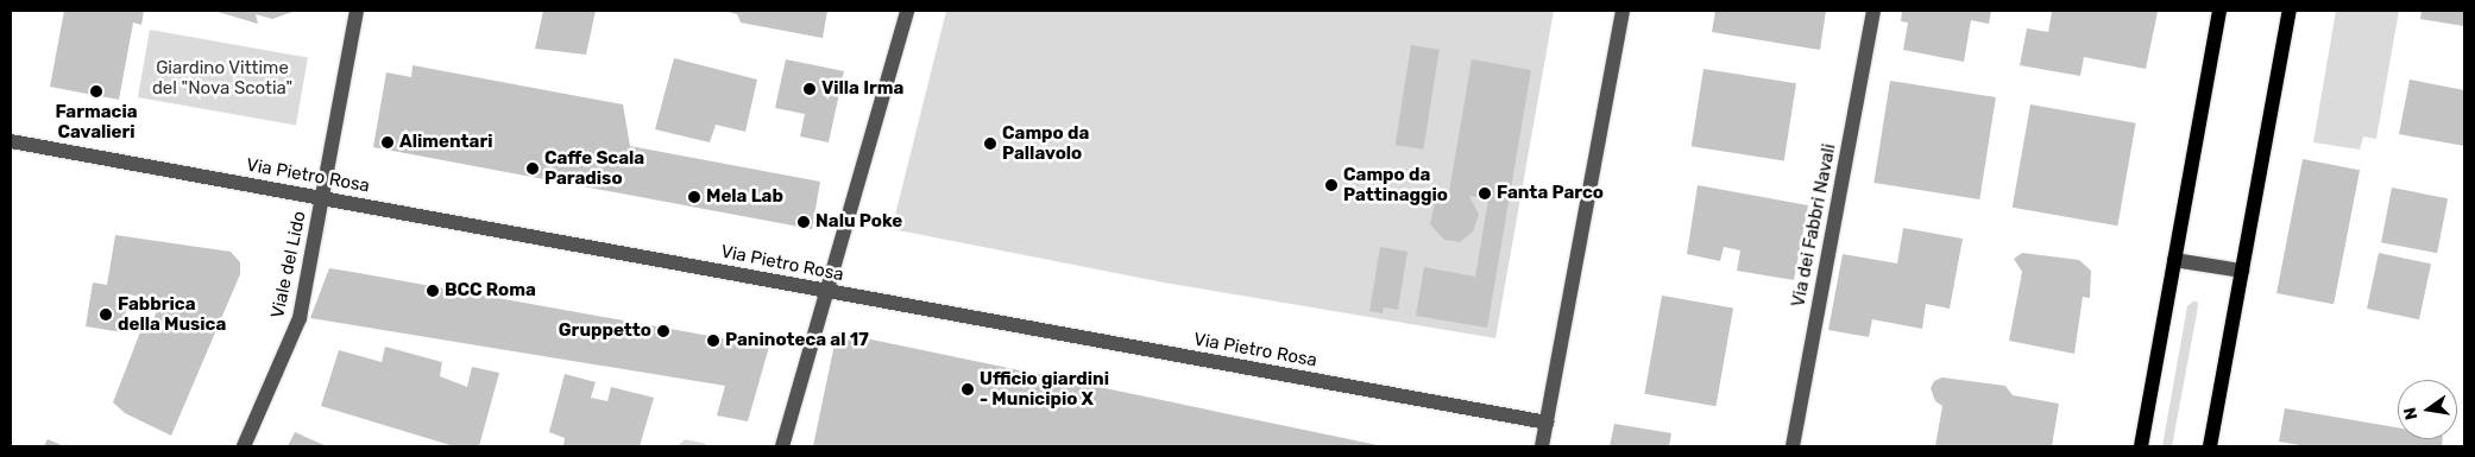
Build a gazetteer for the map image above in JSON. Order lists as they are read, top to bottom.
{
  "streets": {
    "street": ["Via Pietro Rosa", "Via dei Fabbri Navali", "Viale del Lido"]
  },
  "crossings": [
    ["Via Pietro Rosa", "Viale del Lido"]
  ],
  "parks": ["Giardino Vittime del \"Nova Scotia\""],
  "places": [
    "Villa Irma",
    "Farmacia Cavalieri",
    "Alimentari",
    "Campo da Pallavolo",
    "Caffe Scala Paradiso",
    "Campo da Pattinaggio",
    "Fanta Parco",
    "Mela Lab",
    "Nalu Poke",
    "BCC Roma",
    "Fabbrica della Musica",
    "Gruppetto",
    "Paninoteca al 17",
    "Ufficio giardini - Municipio X"
  ],
  "north": "left"
}
